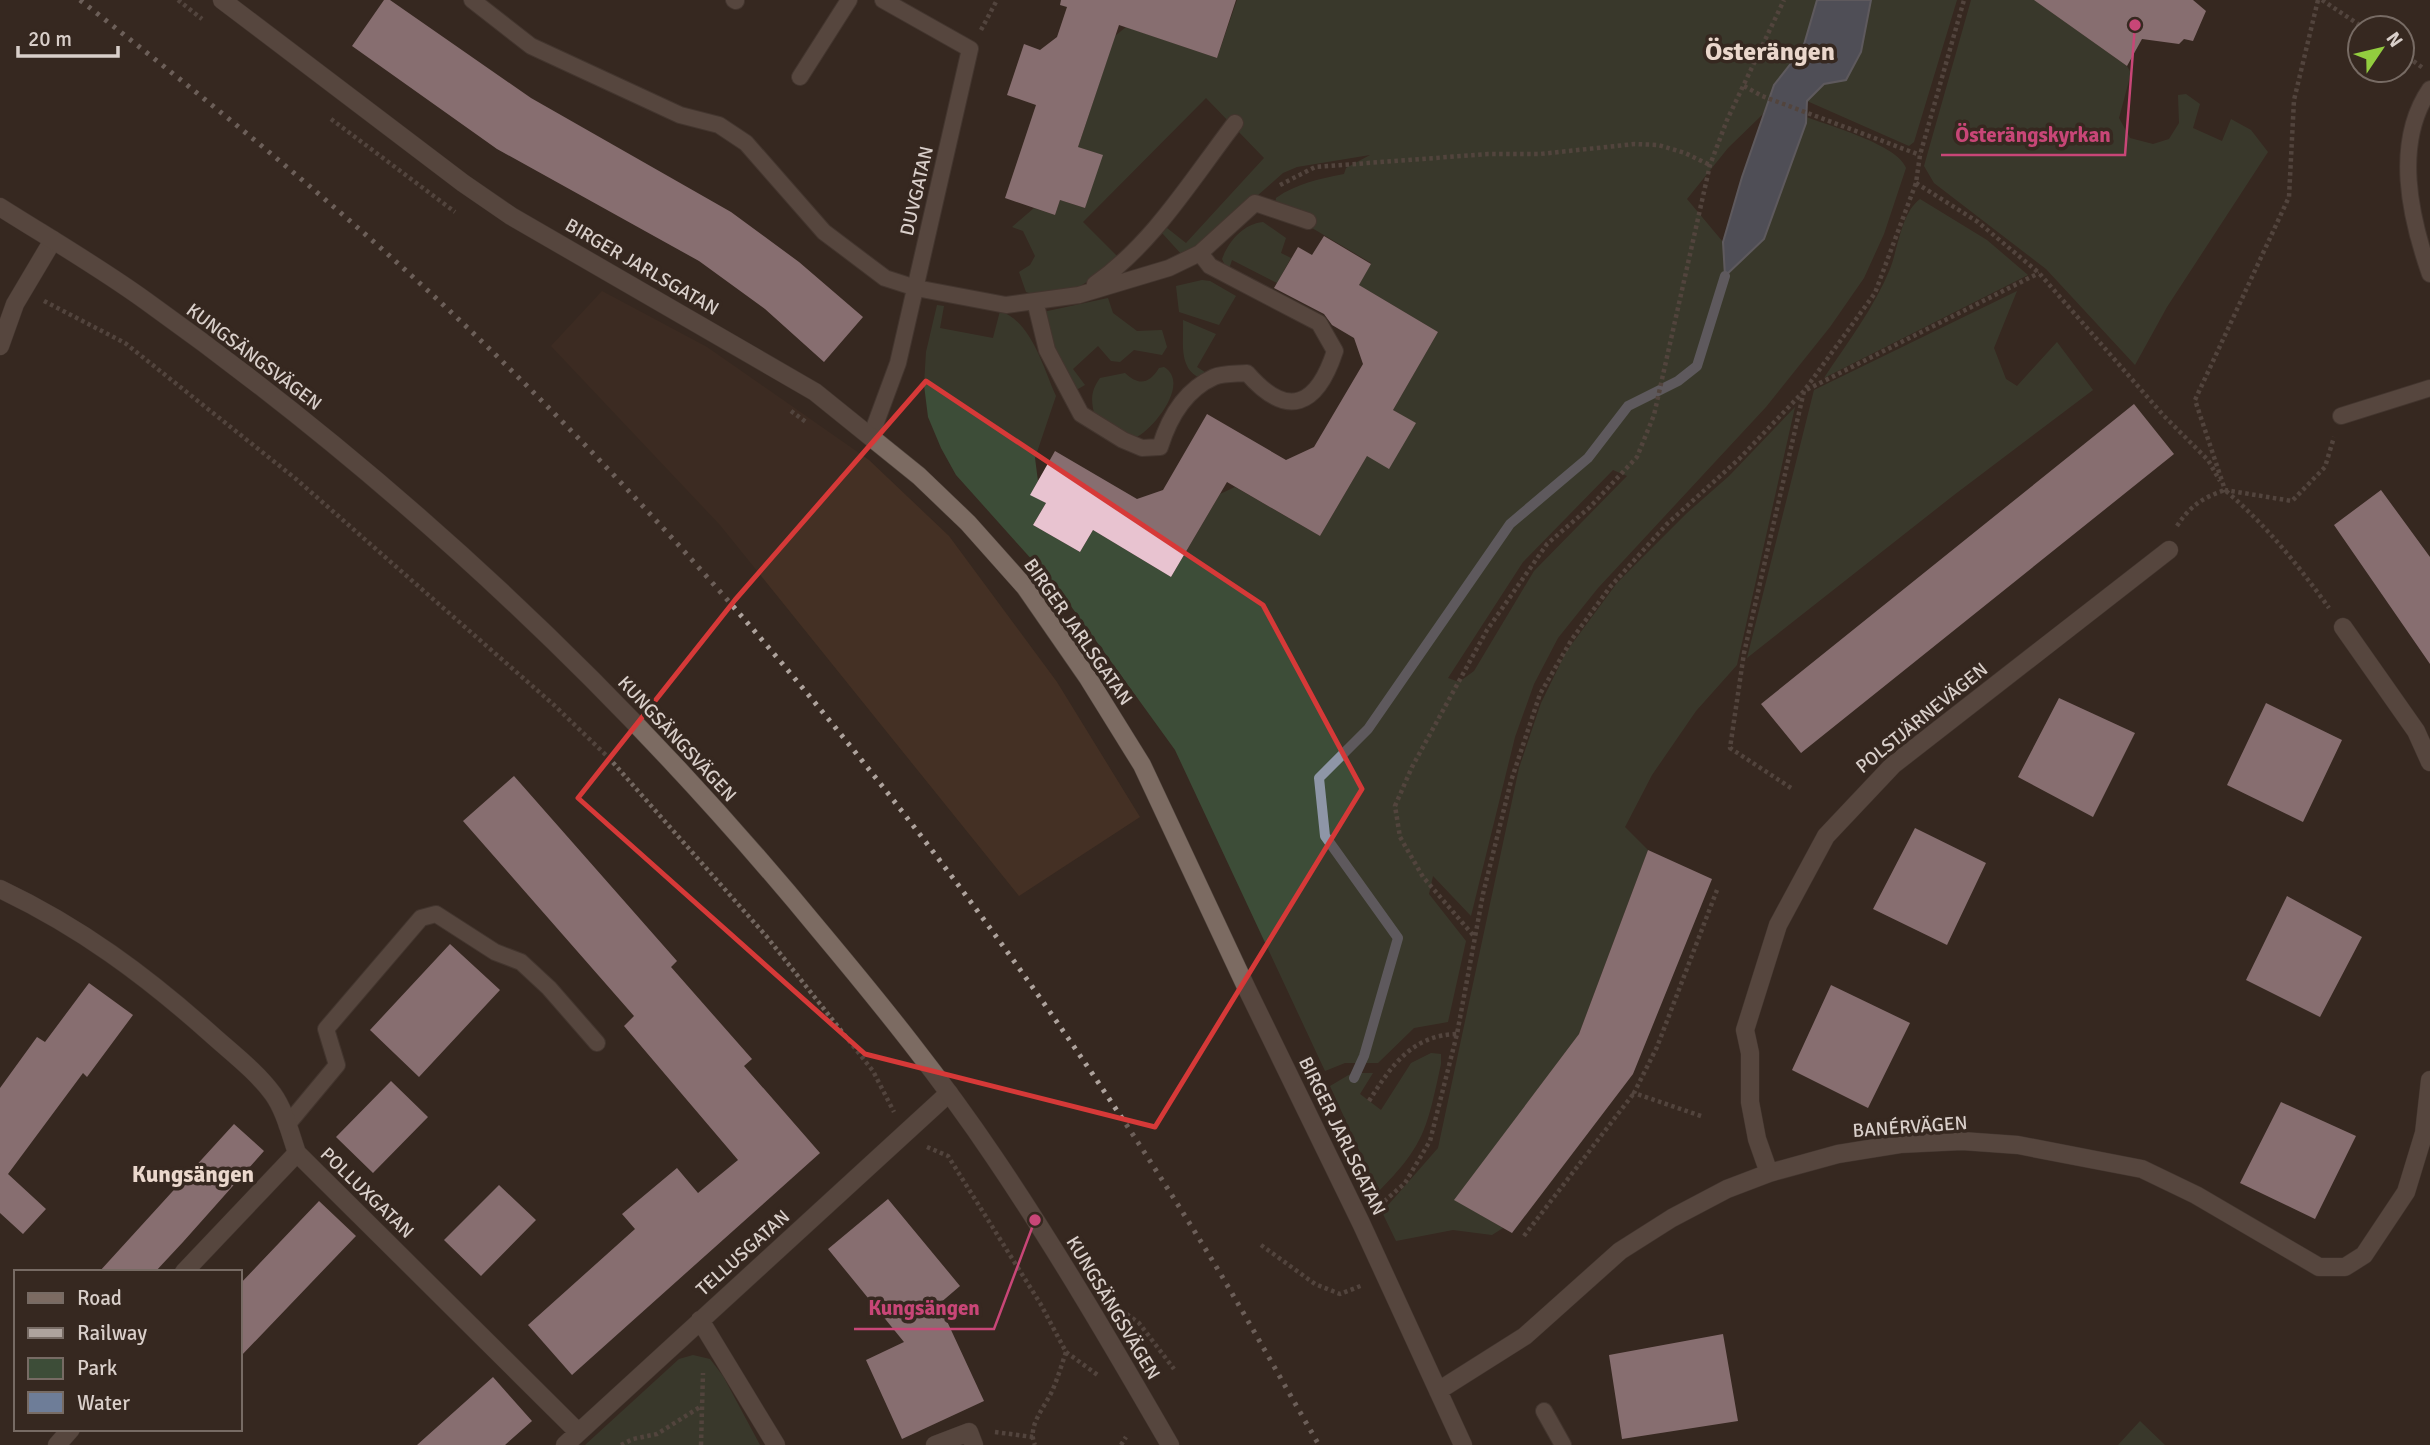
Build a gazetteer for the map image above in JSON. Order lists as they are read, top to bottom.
{
  "streets": {
    "street": [
      "BIRGER JARLSGATAN",
      "KUNGSÄNGSVÄGEN",
      "POLSTJÄRNEVÄGEN",
      "BANÉRVÄGEN",
      "POLLUXGATAN",
      "TELLUSGATAN"
    ],
    "lane": ["DUVGATAN"]
  },
  "crossings": [
    ["DUVGATAN", "BIRGER JARLSGATAN"],
    ["BIRGER JARLSGATAN", "BANÉRVÄGEN"],
    ["KUNGSÄNGSVÄGEN", "TELLUSGATAN"],
    ["POLSTJÄRNEVÄGEN", "BANÉRVÄGEN"],
    ["POLLUXGATAN", "TELLUSGATAN"]
  ],
  "districts": ["Österängen", "Kungsängen"],
  "places": ["Österängskyrkan", "Kungsängen"],
  "legend": [
    "Road",
    "Railway",
    "Park",
    "Water"
  ],
  "scale_bar": "20 m",
  "north": "top right"
}
